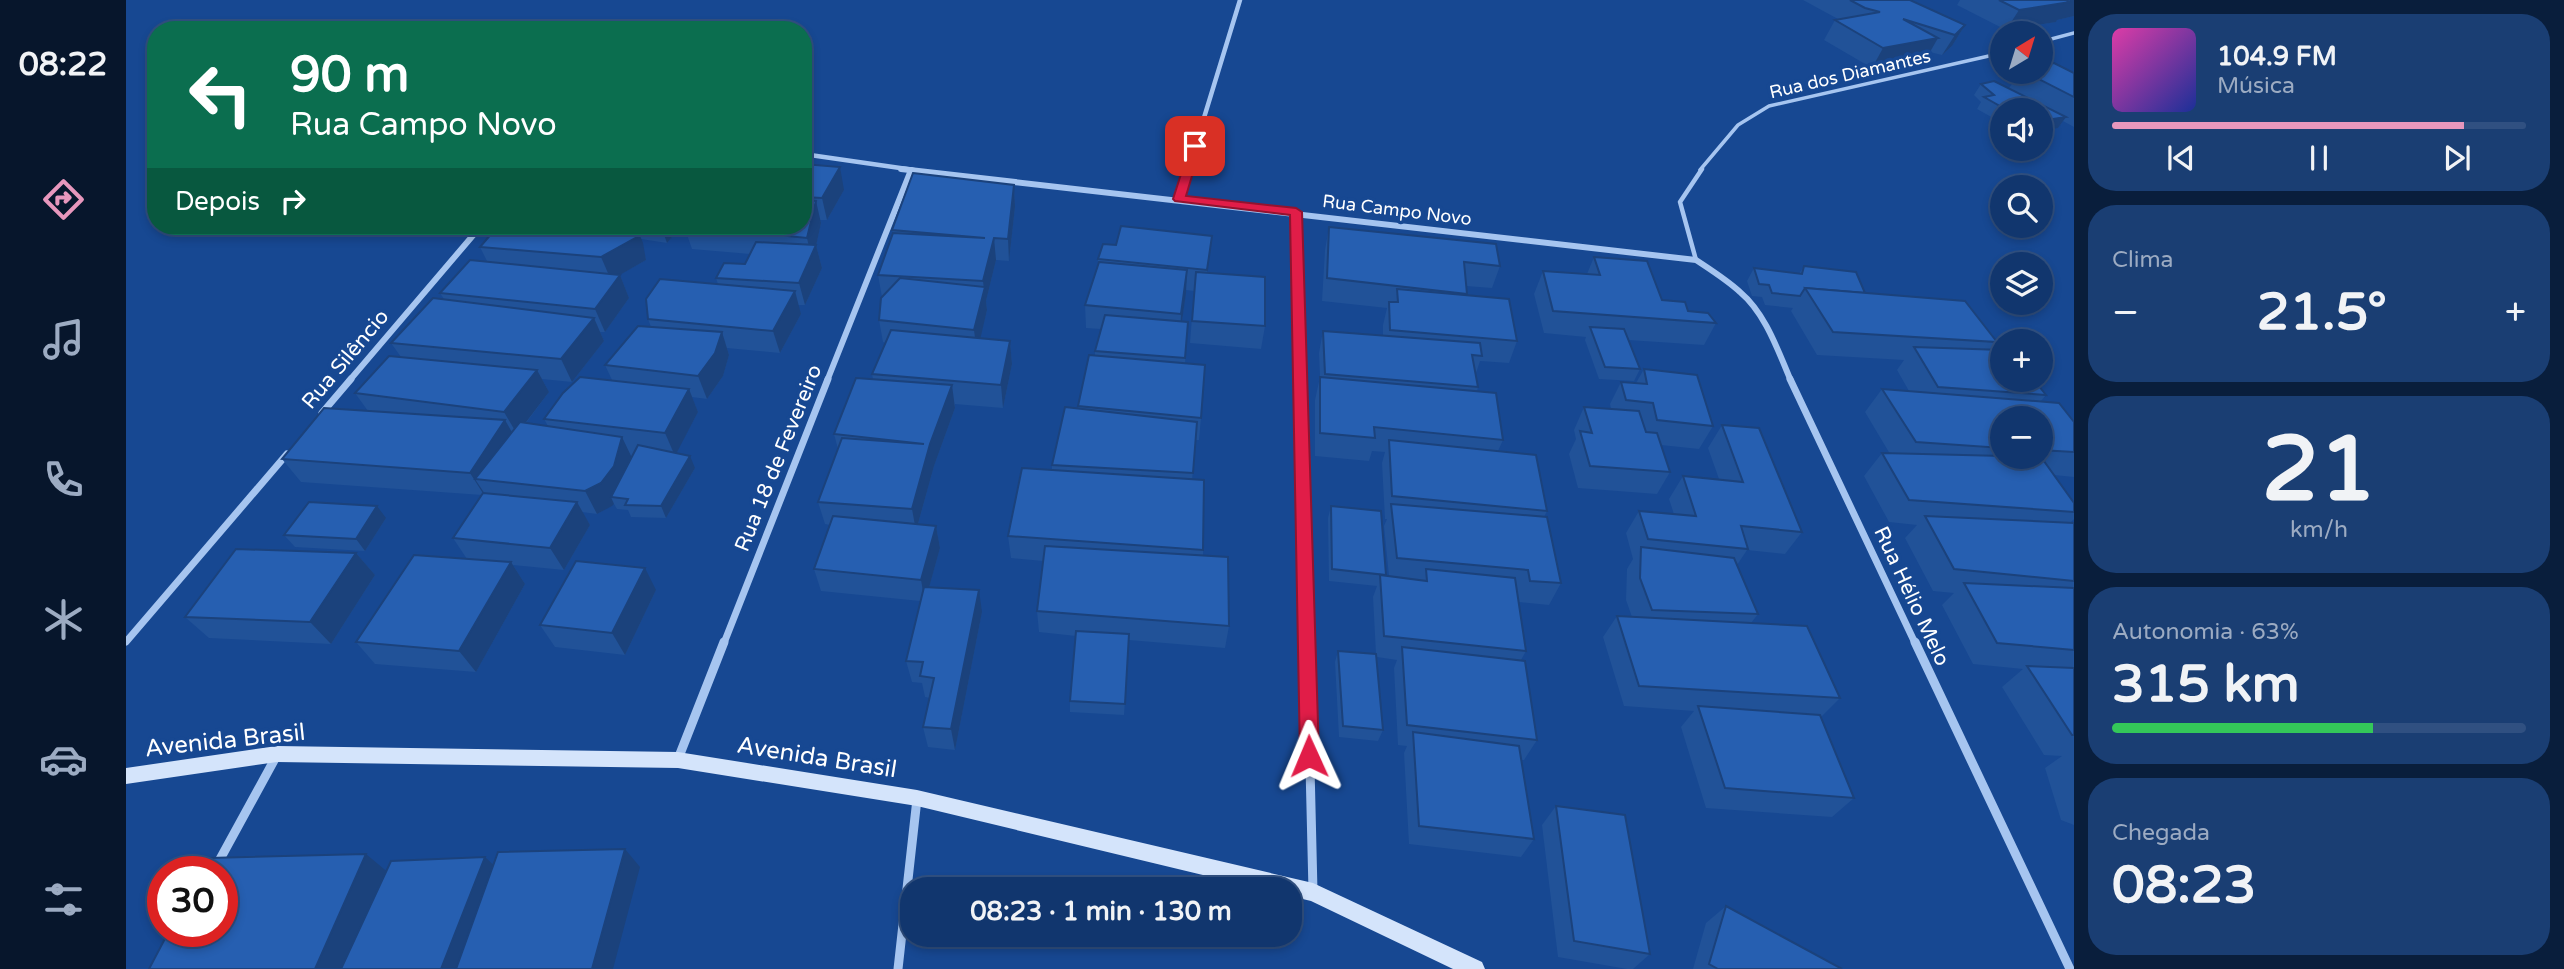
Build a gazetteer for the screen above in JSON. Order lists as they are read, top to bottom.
{
  "streets": {
    "street": [
      "Rua Campo Novo",
      "Rua Silêncio",
      "Rua 18 de Fevereiro",
      "Rua Hélio Melo",
      "Avenida Brasil"
    ],
    "lane": ["Rua dos Diamantes"]
  },
  "crossings": [
    ["Rua dos Diamantes", "Rua Campo Novo"],
    ["Rua dos Diamantes", "Rua Hélio Melo"],
    ["Rua Campo Novo", "Rua 18 de Fevereiro"],
    ["Rua Campo Novo", "Rua Hélio Melo"],
    ["Rua 18 de Fevereiro", "Avenida Brasil"]
  ],
  "north": "top right",
  "page": {
    "tabs": "08:22",
    "map_buttons": ["+", "−"],
    "turn": ["90 m", "Rua Campo Novo"],
    "song": ["104.9 FM", "Música"],
    "then": "Depois",
    "tile": [
      "Clima",
      ["21", "km/h"],
      ["Autonomia · 63%", "315 km"],
      ["Chegada", "08:23"]
    ],
    "heat": ["−", "21.5°", "+"],
    "limit": "30",
    "trip": "08:23 · 1 min · 130 m"
  }
}
